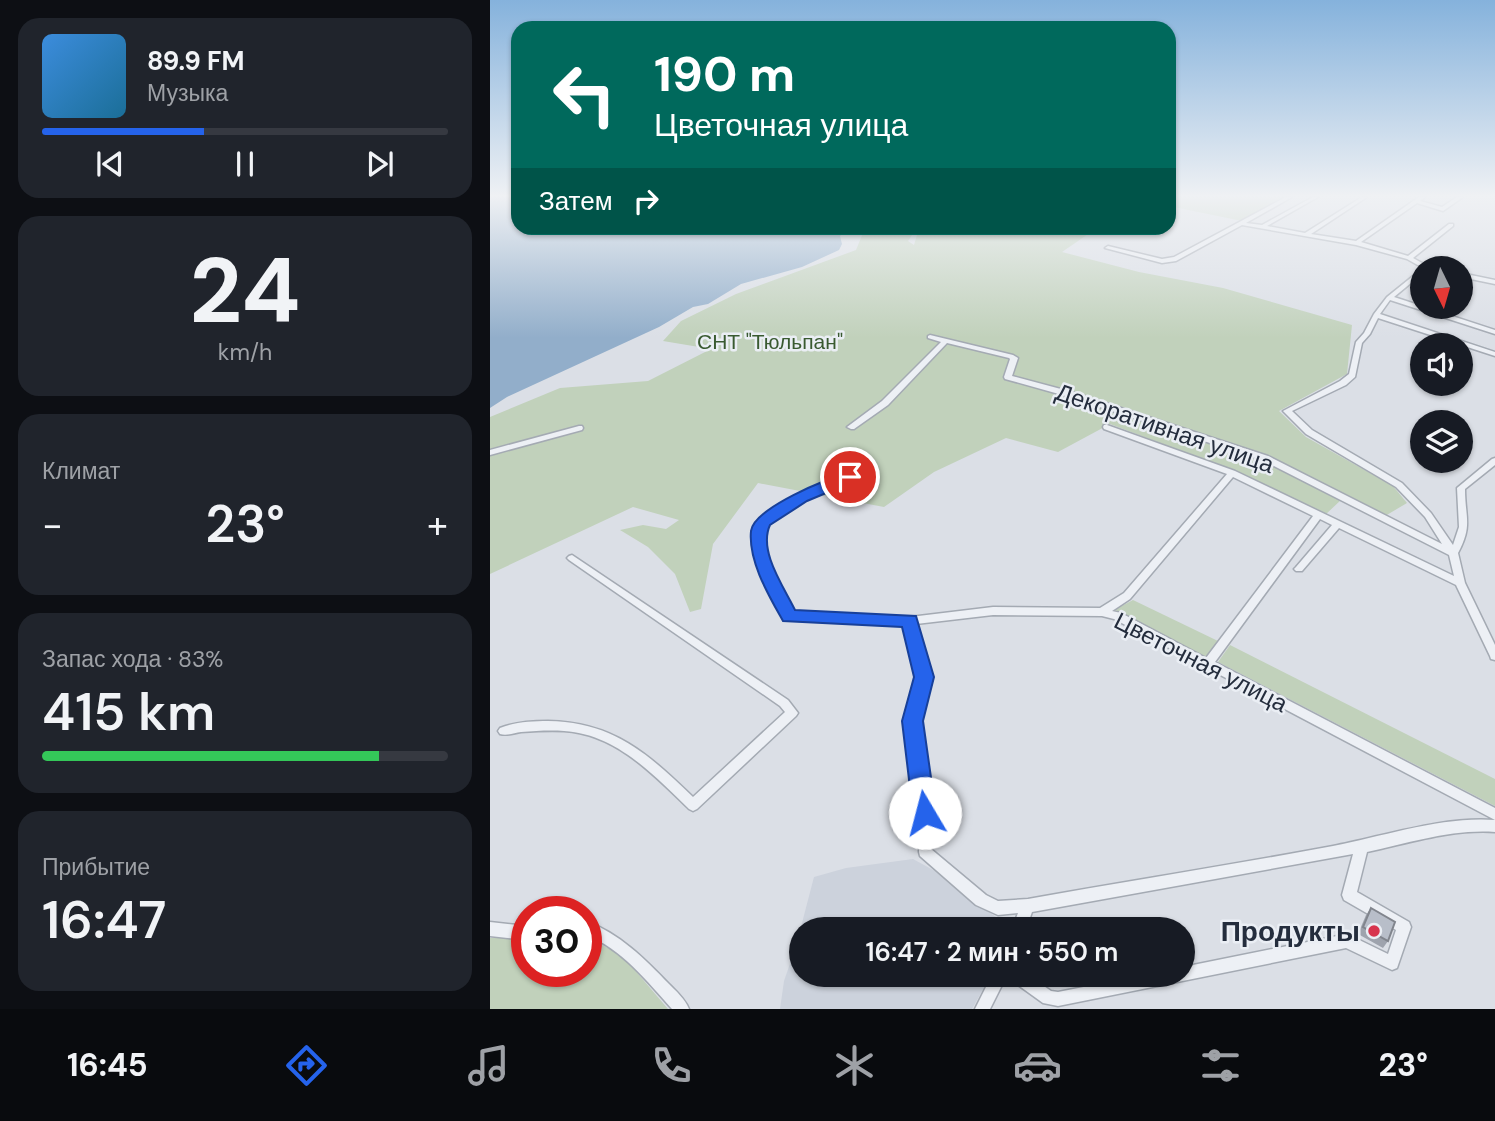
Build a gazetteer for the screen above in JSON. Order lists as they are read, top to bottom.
{
  "streets": {
    "street": ["Декоративная улица", "Цветочная улица"]
  },
  "parks": ["СНТ \"Тюльпан\""],
  "places": ["Продукты"],
  "north": "bottom",
  "page": {
    "turn": ["190 m", "Цветочная улица"],
    "song": ["89.9 FM", "Музыка"],
    "then": "Затем",
    "tile": [
      ["24", "km/h"],
      "Климат",
      ["Запас хода · 83%", "415 km"],
      ["Прибытие", "16:47"]
    ],
    "heat": ["−", "23°", "+"],
    "limit": "30",
    "trip": "16:47 · 2 мин · 550 m",
    "tabs": ["16:45", "23°"]
  }
}
